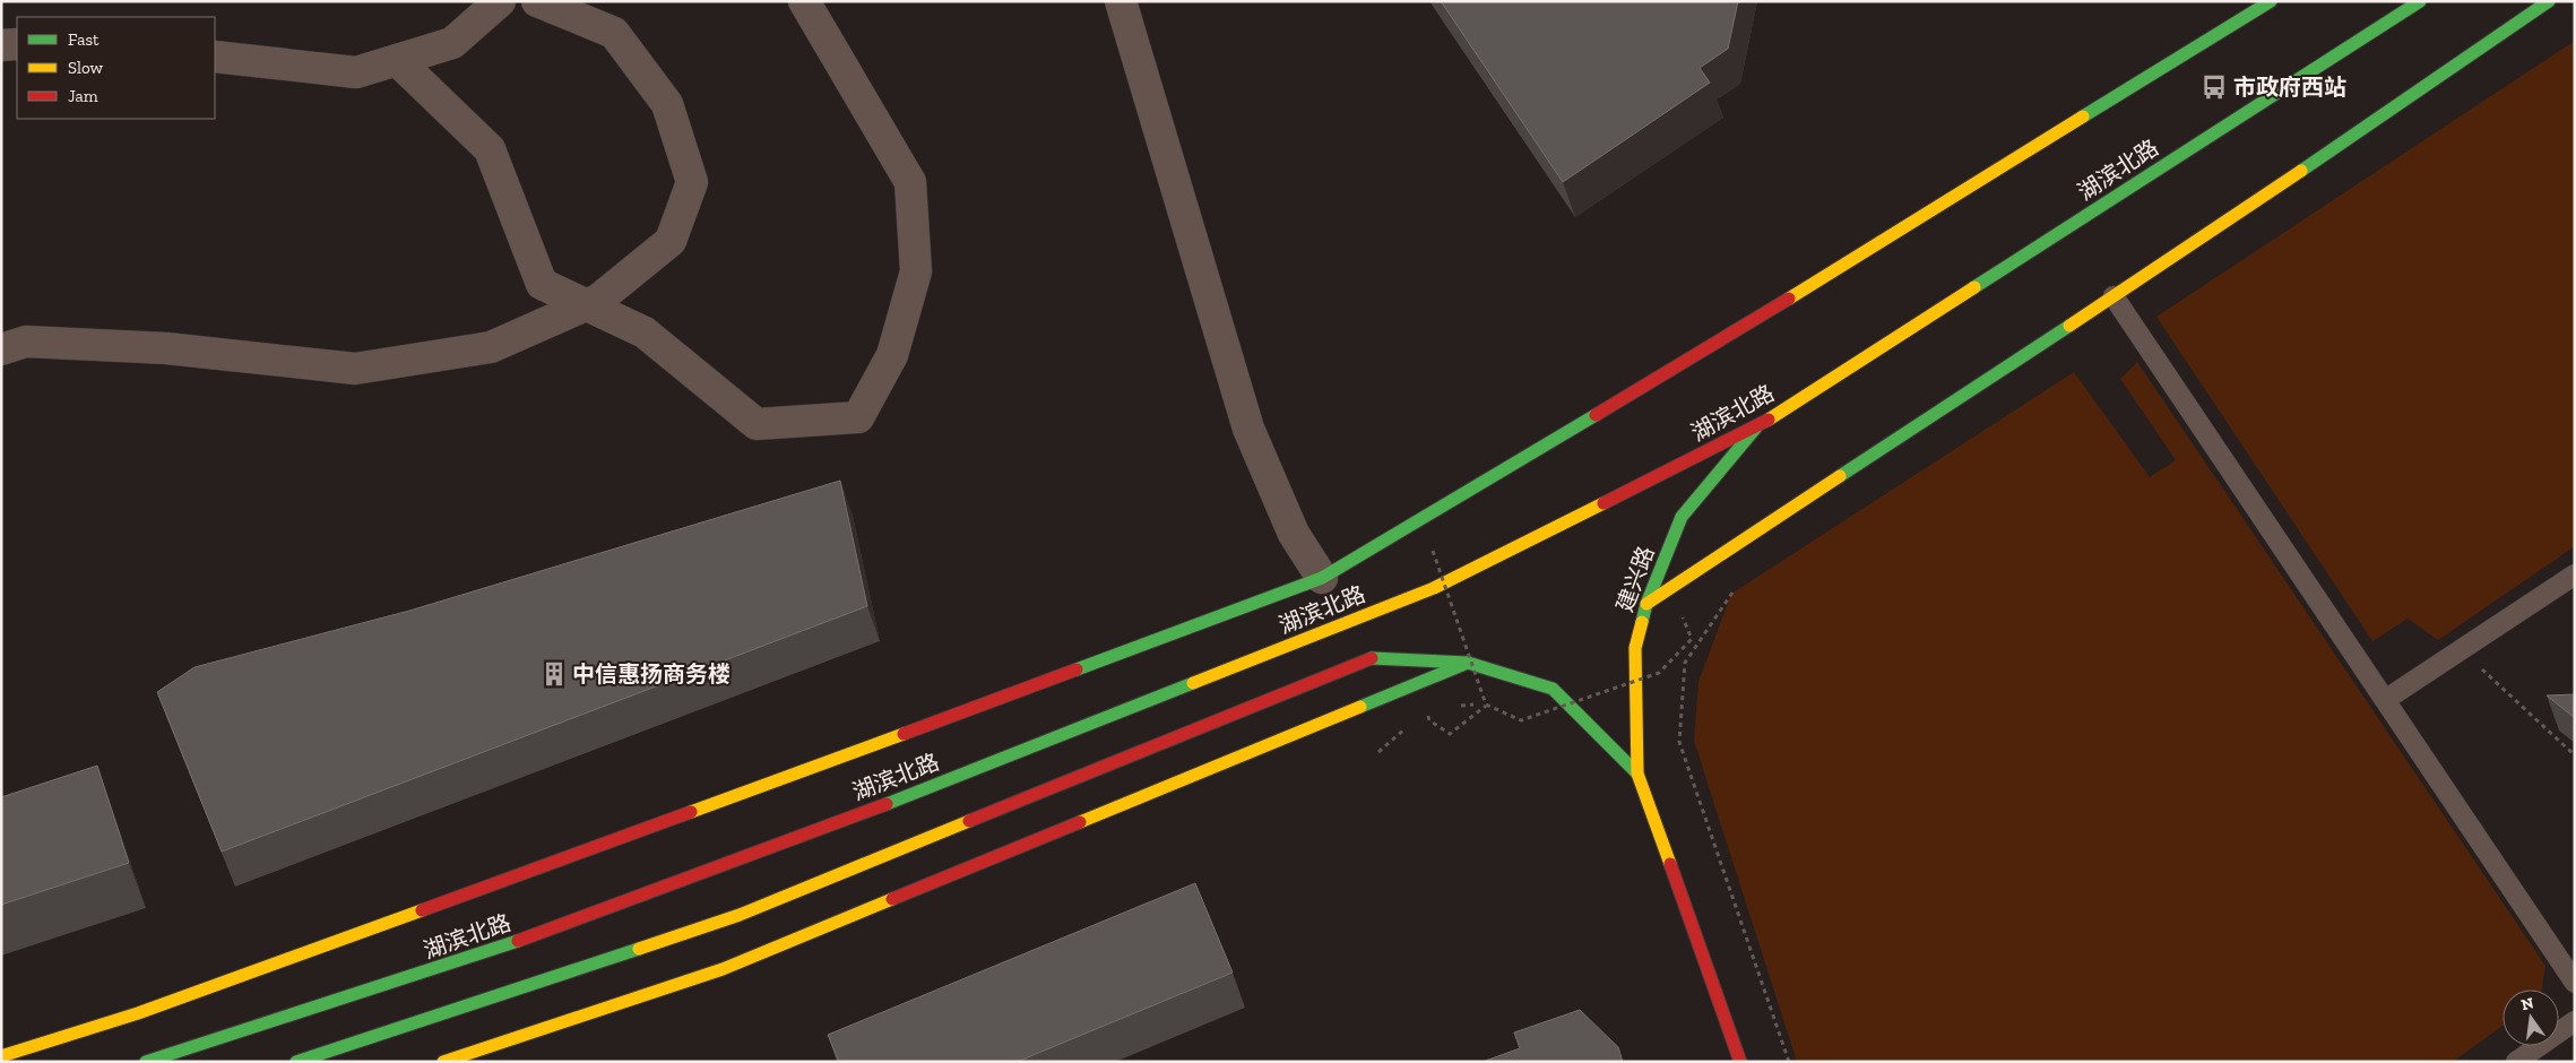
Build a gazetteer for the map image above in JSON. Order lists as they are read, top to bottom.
{
  "streets": {
    "street": ["湖滨北路", "建兴路"]
  },
  "crossings": [
    ["湖滨北路", "建兴路"]
  ],
  "places": {
    "bus stop": ["市政府西站"],
    "building": ["中信惠扬商务楼"]
  },
  "legend": ["Fast", "Slow", "Jam"],
  "north": "top"
}
